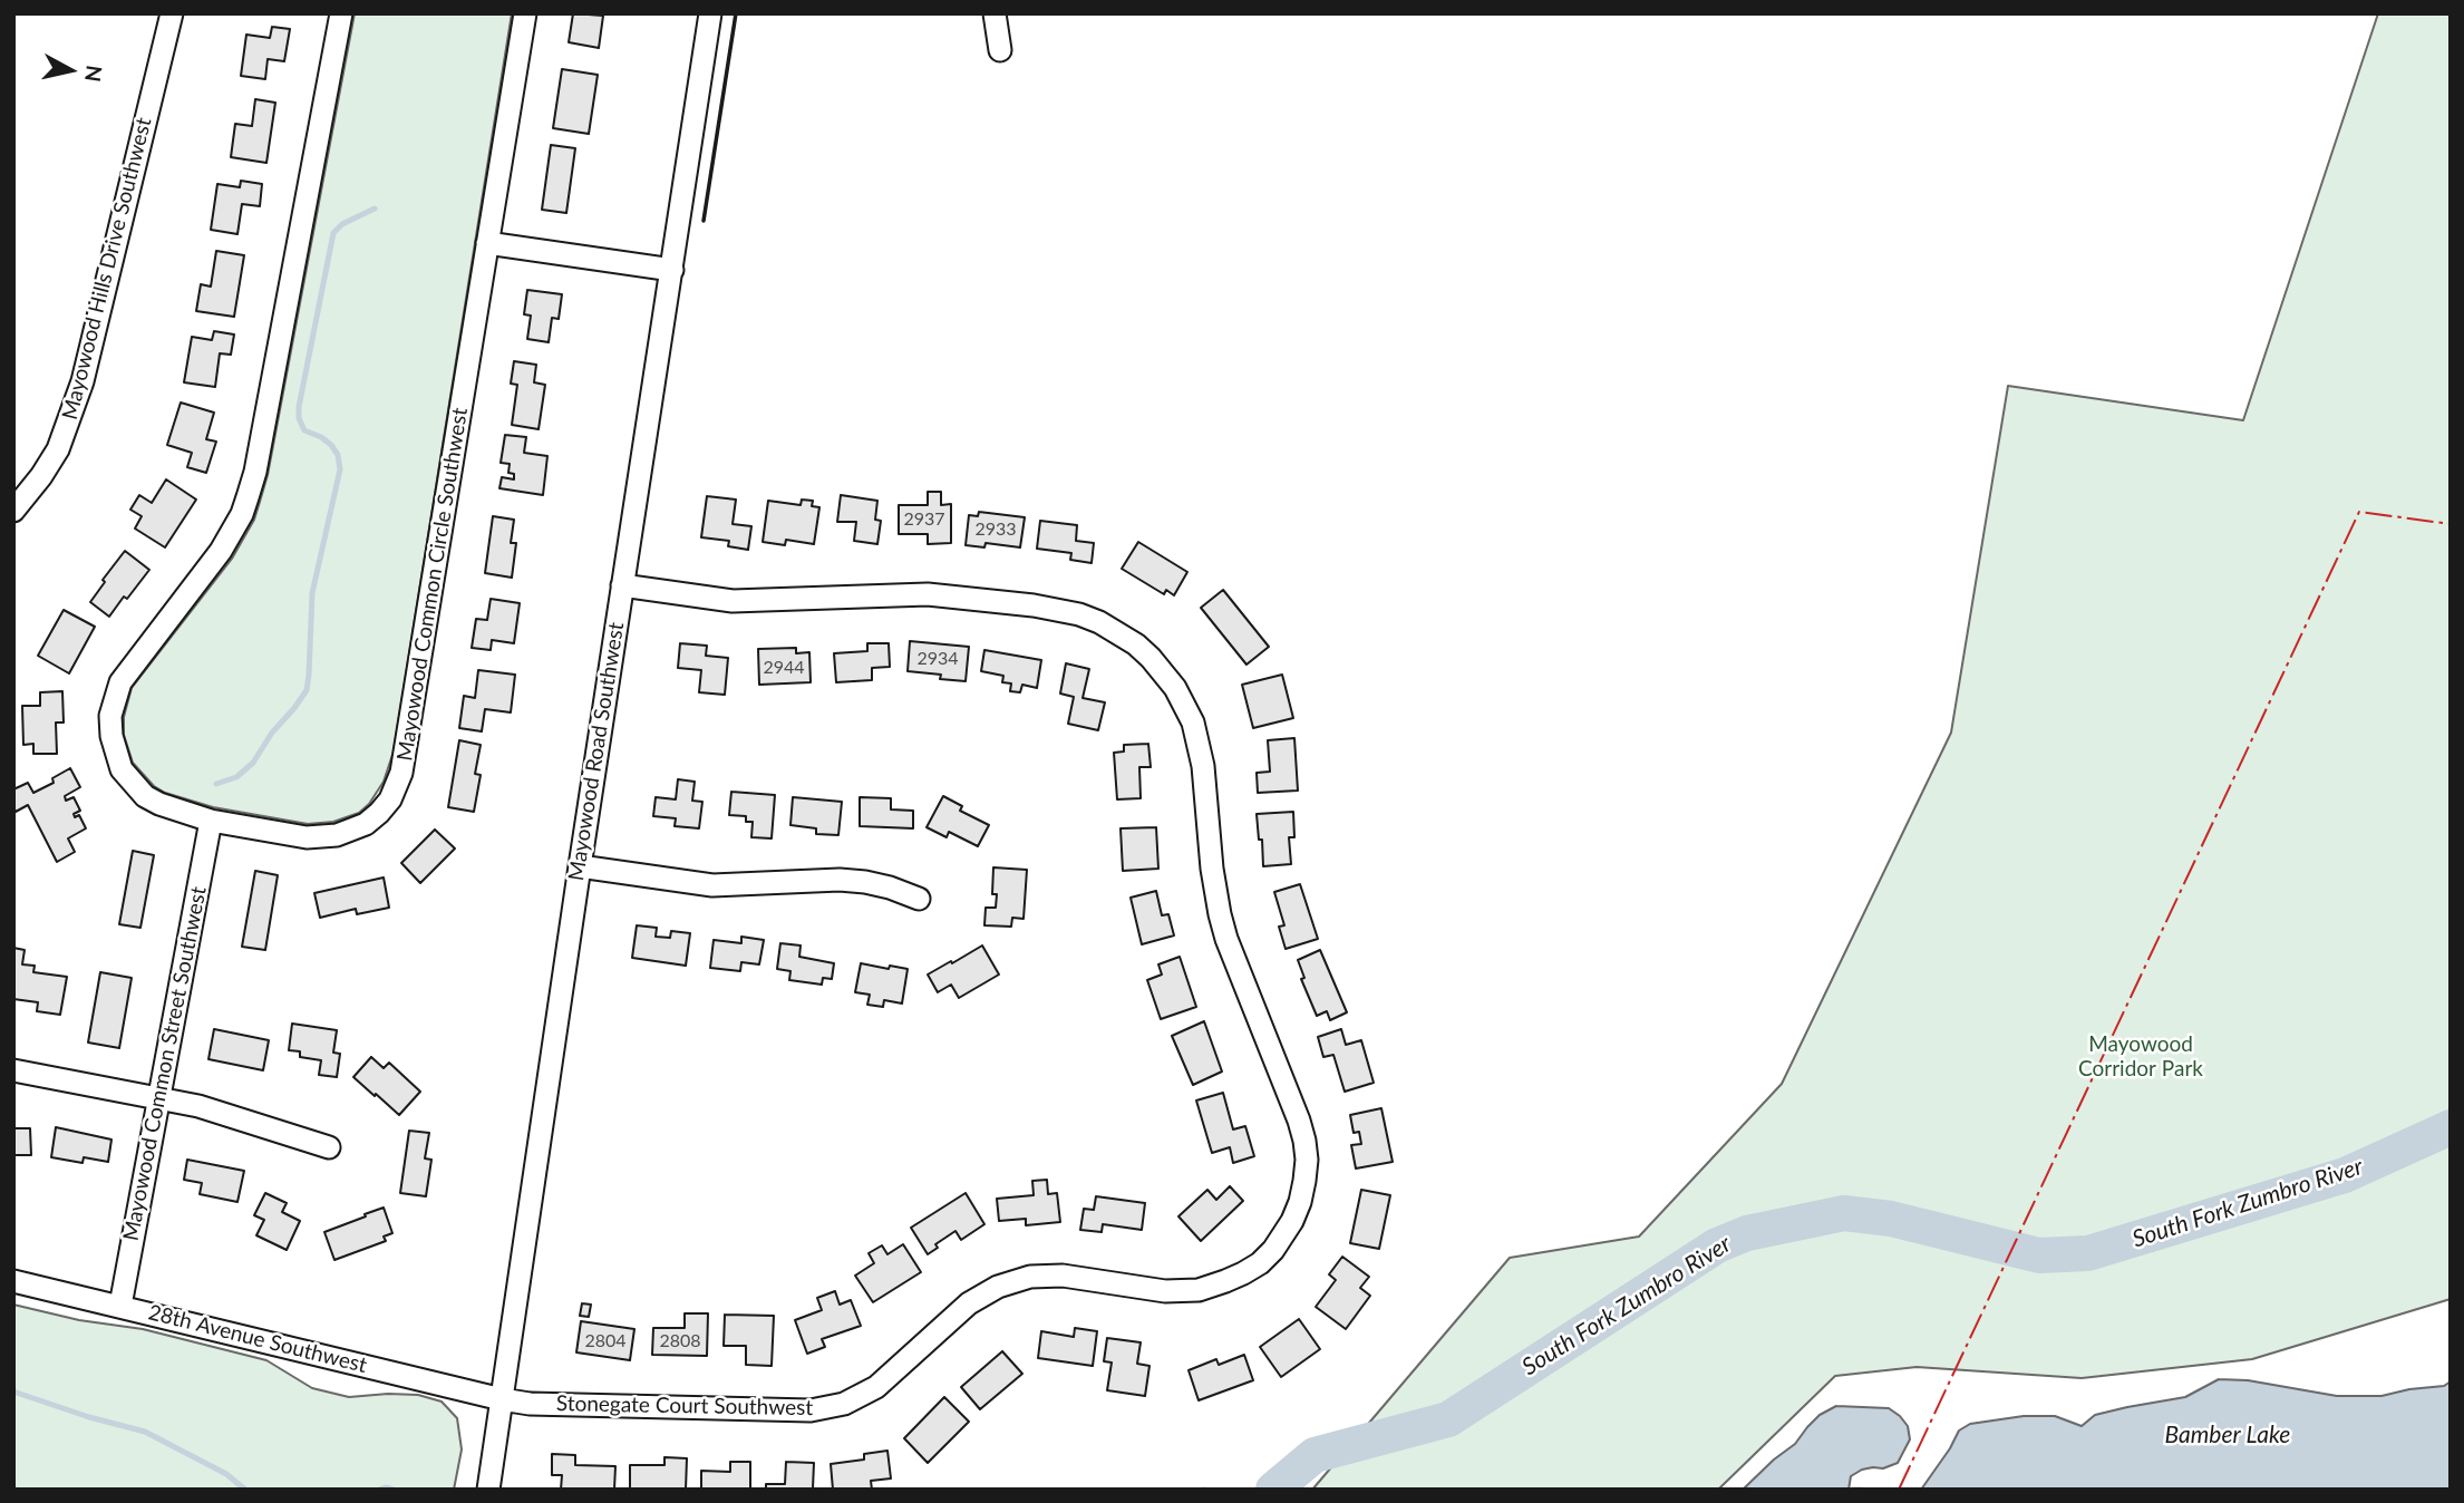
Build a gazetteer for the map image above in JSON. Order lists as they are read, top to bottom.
{
  "streets": {
    "street": [
      "Mayowood Hills Drive Southwest",
      "Mayowood Common Circle Southwest",
      "Mayowood Road Southwest",
      "Mayowood Common Street Southwest",
      "28th Avenue Southwest",
      "Stonegate Court Southwest"
    ]
  },
  "crossings": [
    ["Mayowood Common Circle Southwest", "Mayowood Common Street Southwest"],
    ["Mayowood Road Southwest", "28th Avenue Southwest"],
    ["Mayowood Road Southwest", "Stonegate Court Southwest"],
    ["Mayowood Common Street Southwest", "28th Avenue Southwest"],
    ["28th Avenue Southwest", "Stonegate Court Southwest"]
  ],
  "water": ["South Fork Zumbro River", "Bamber Lake"],
  "parks": ["Mayowood Corridor Park"],
  "house_numbers": [
    "2937",
    "2933",
    "2934",
    "2944",
    "2804",
    "2808"
  ],
  "north": "right"
}
